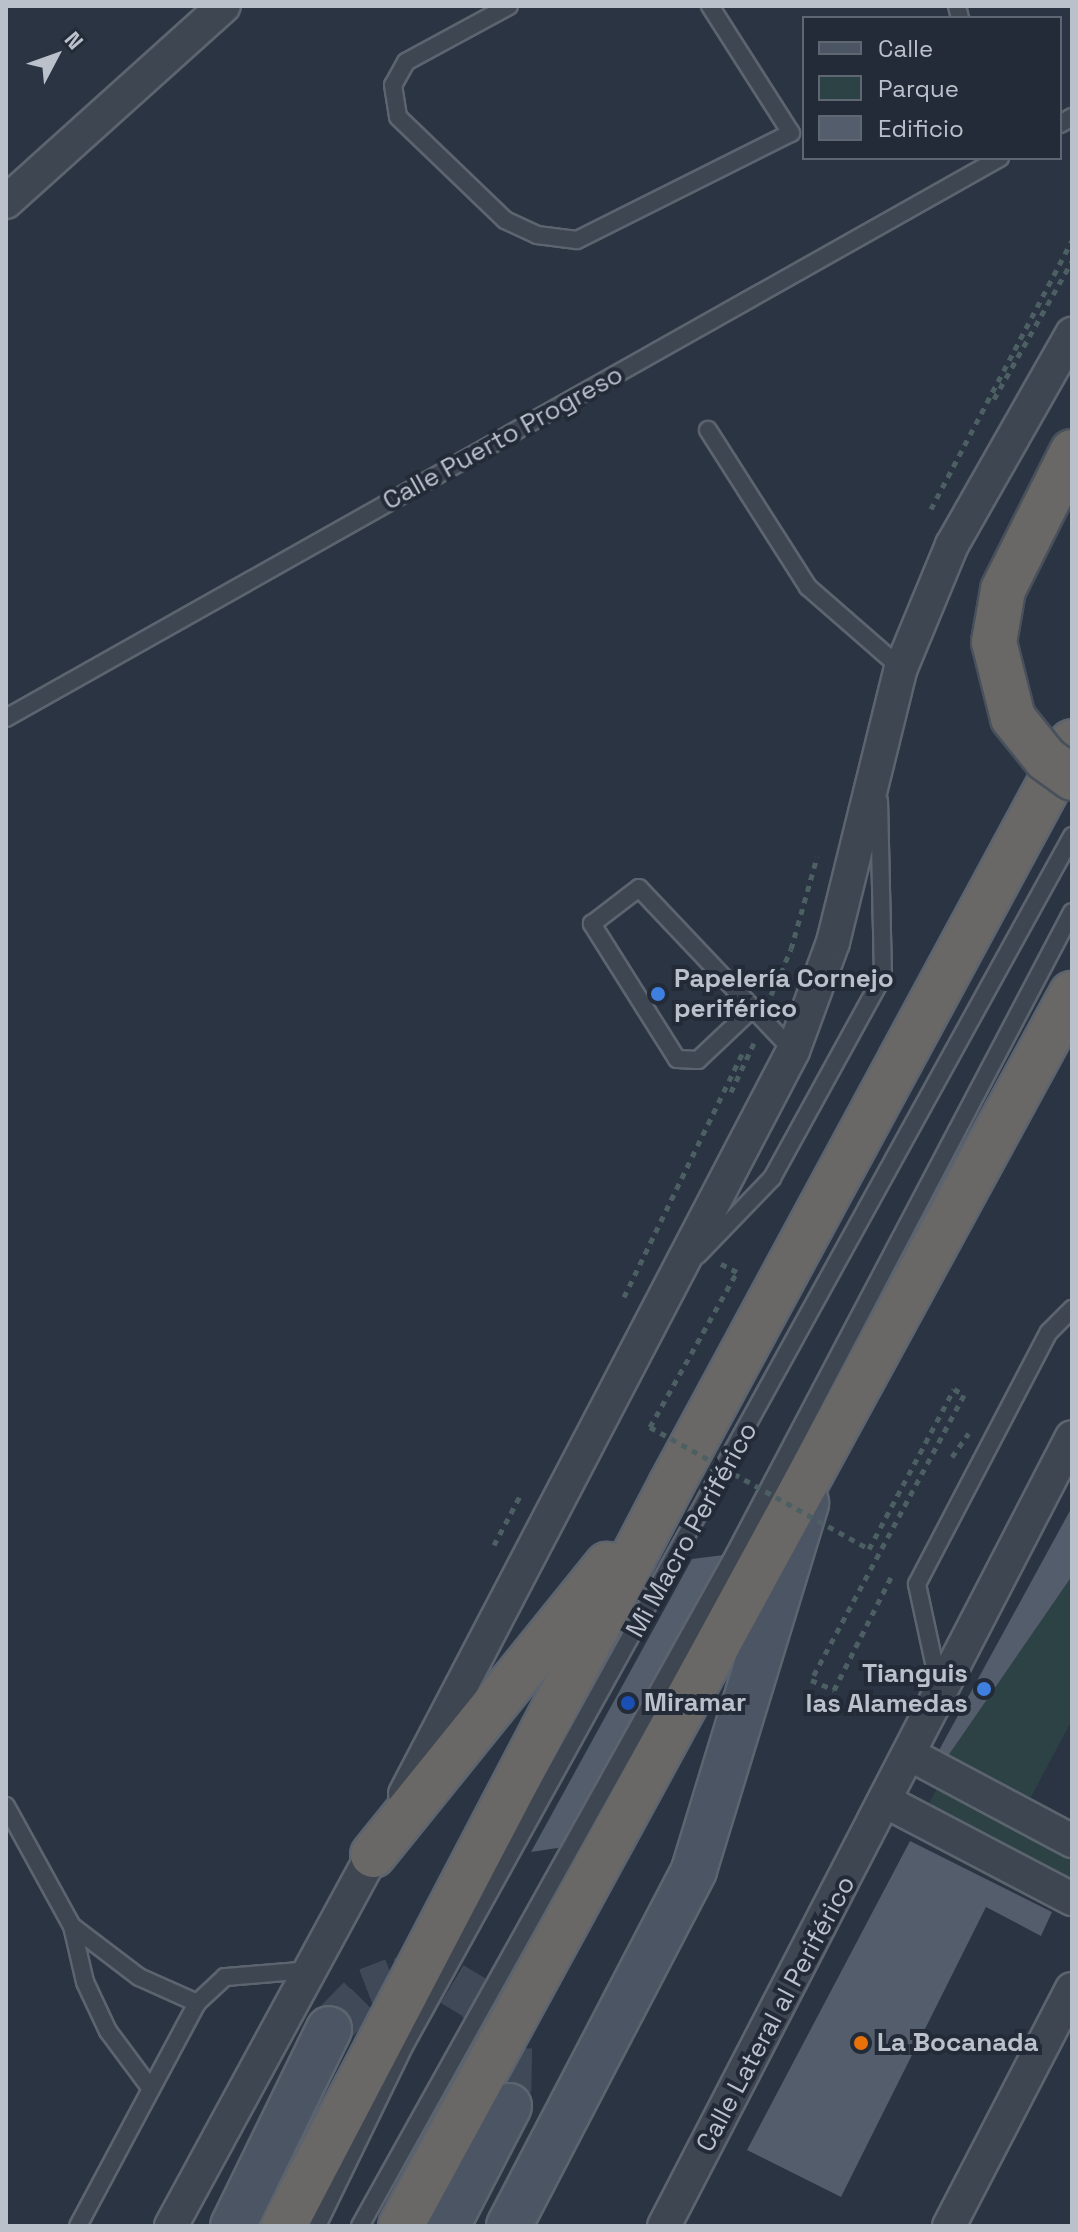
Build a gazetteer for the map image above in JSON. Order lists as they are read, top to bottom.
{
  "streets": {
    "street": ["Calle Lateral al Periférico"],
    "lane": ["Calle Puerto Progreso", "Mi Macro Periférico"]
  },
  "places": [
    "Papelería Cornejo periférico",
    "Tianguis las Alamedas",
    "Miramar",
    "La Bocanada"
  ],
  "legend": ["Calle", "Parque", "Edificio"],
  "north": "top right"
}
